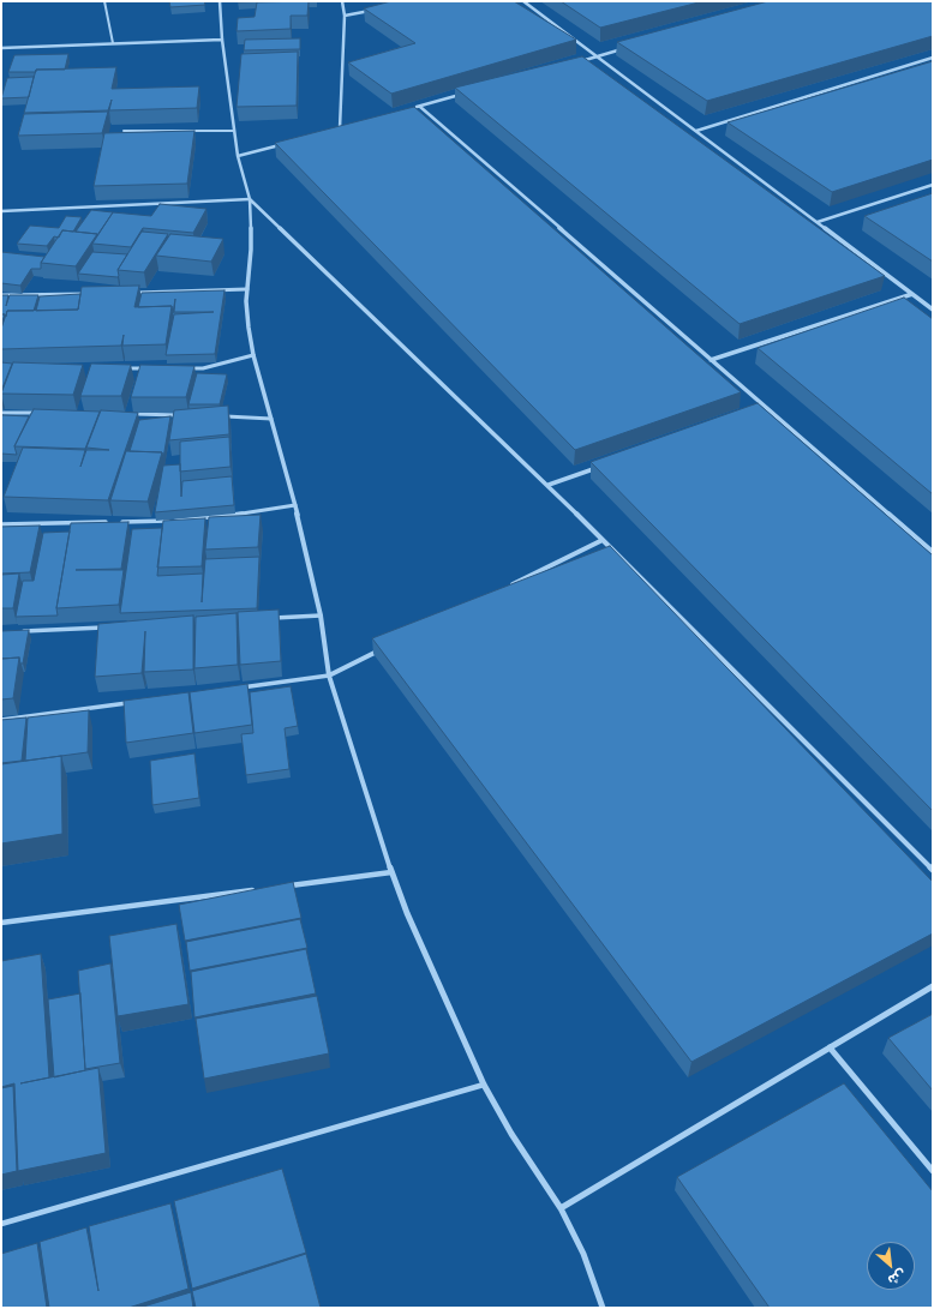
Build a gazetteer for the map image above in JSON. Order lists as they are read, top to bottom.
{
  "north": "bottom right"
}
